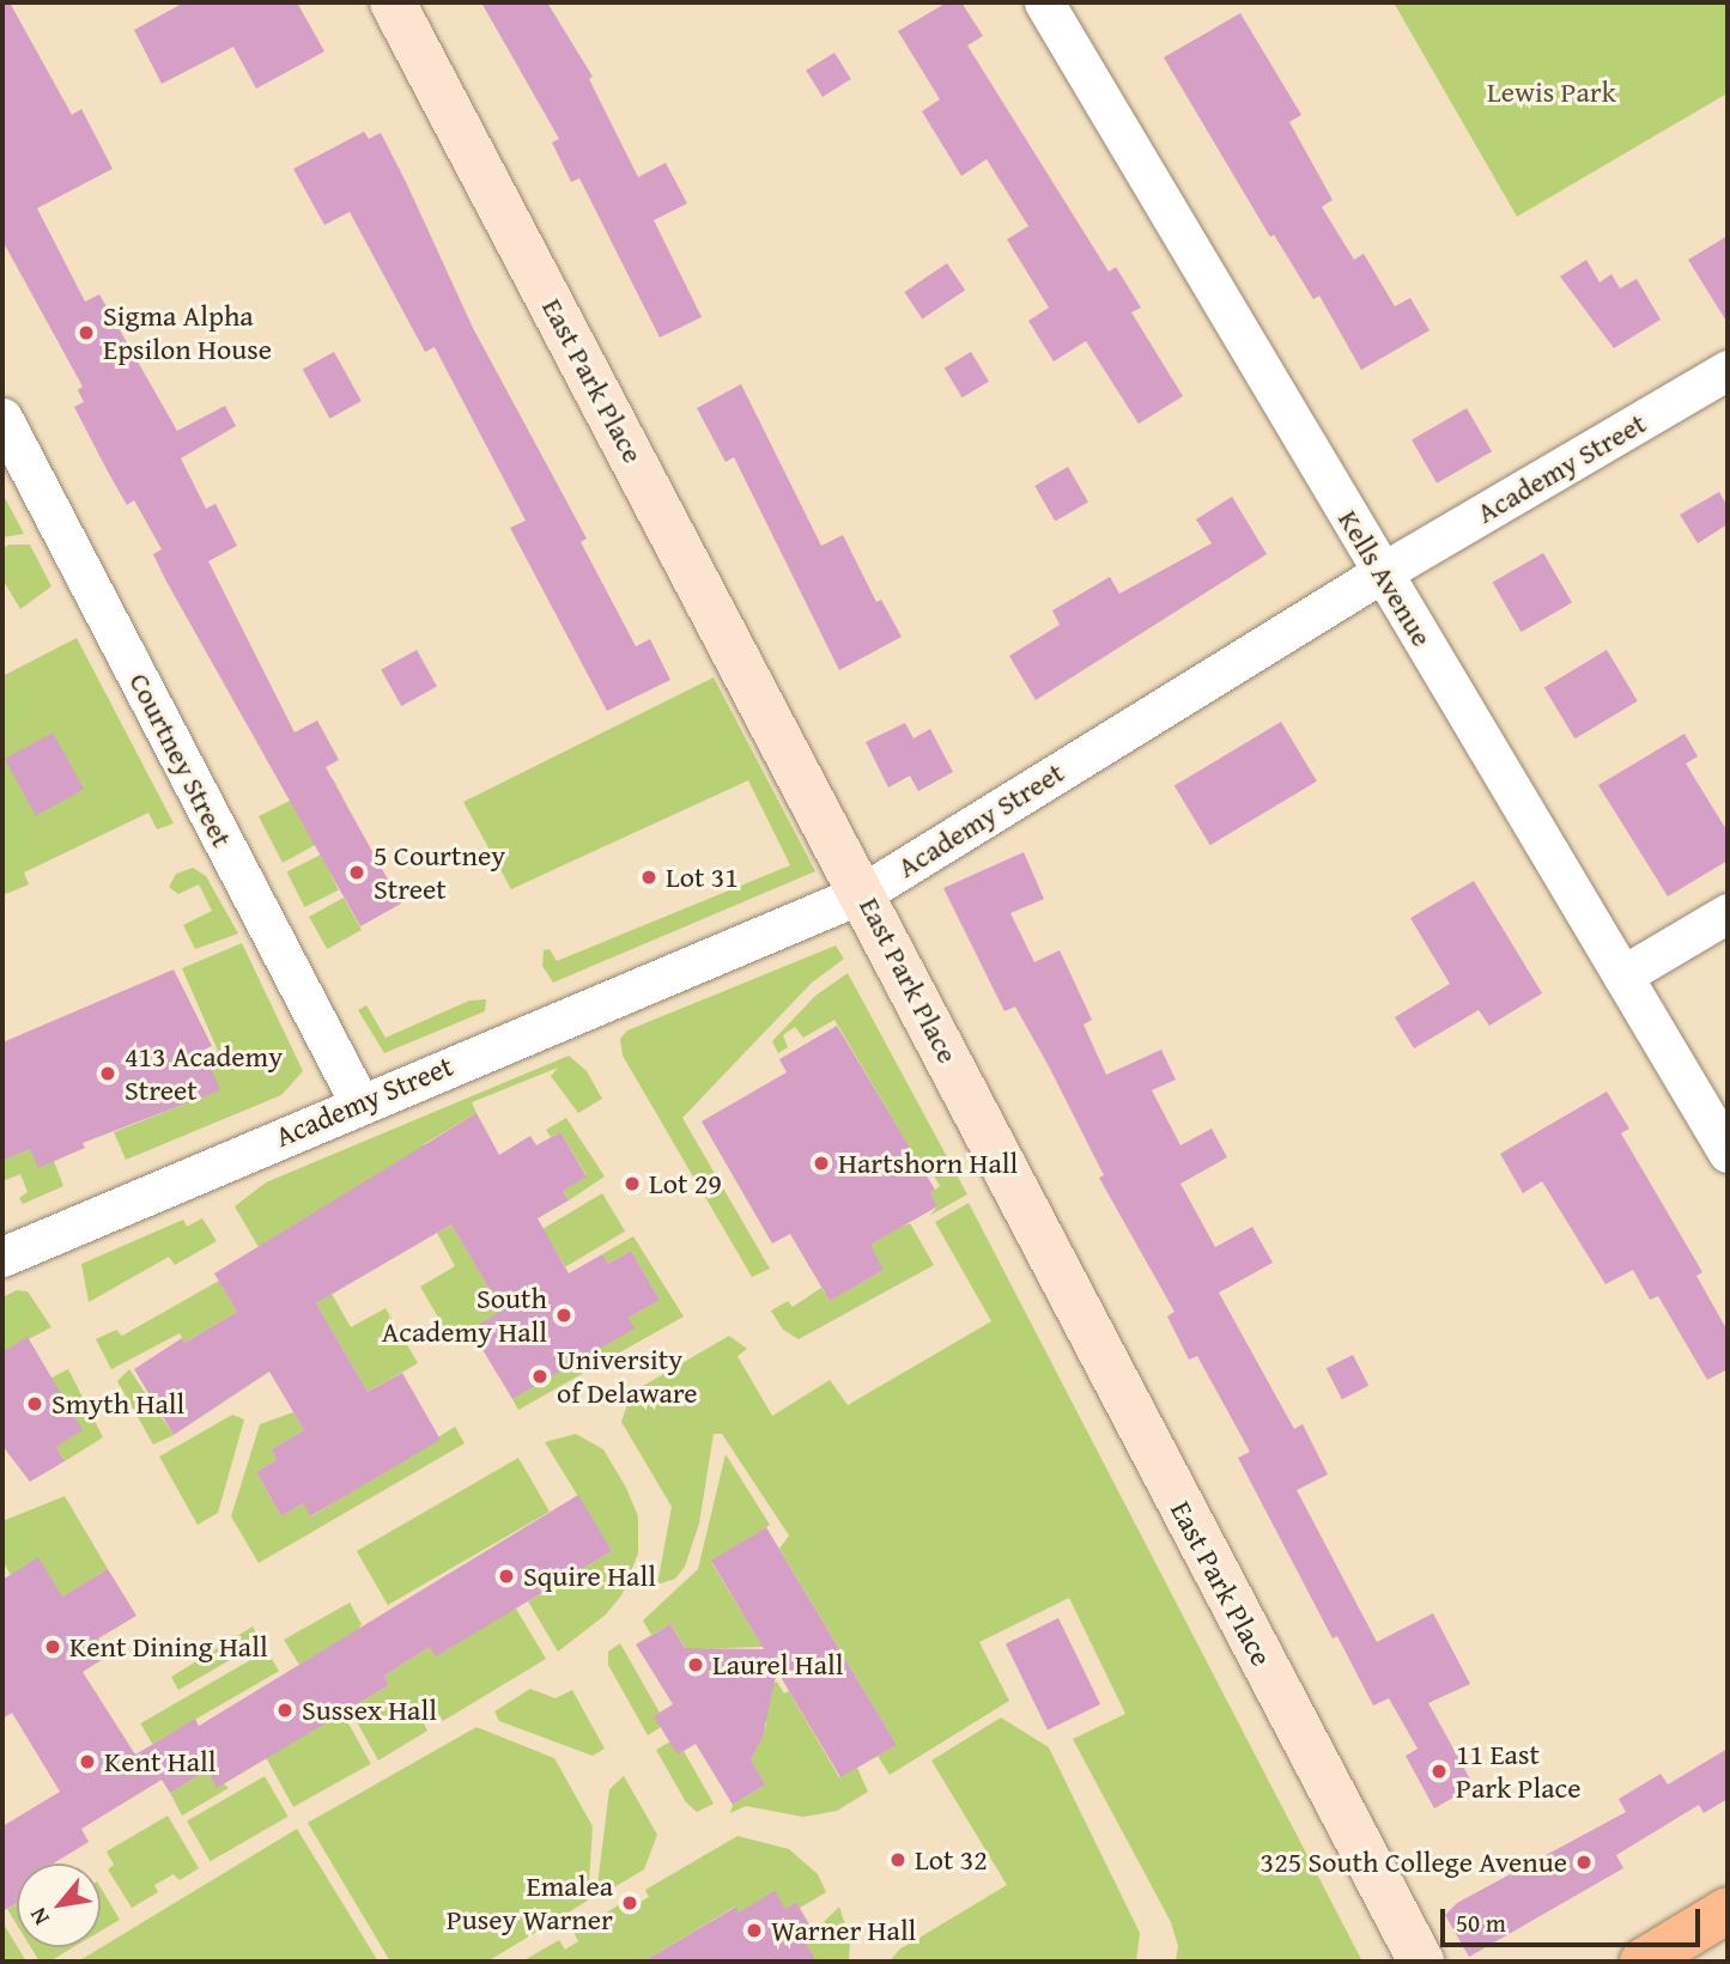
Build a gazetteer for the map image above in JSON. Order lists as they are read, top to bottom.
{
  "streets": {
    "street": [
      "East Park Place",
      "Academy Street",
      "Kells Avenue",
      "Courtney Street"
    ]
  },
  "crossings": [
    ["East Park Place", "Academy Street"],
    ["Academy Street", "Kells Avenue"],
    ["Academy Street", "Courtney Street"]
  ],
  "parks": ["Lewis Park"],
  "places": [
    "Sigma Alpha Epsilon House",
    "5 Courtney Street",
    "Lot 31",
    "413 Academy Street",
    "Hartshorn Hall",
    "Lot 29",
    "South Academy Hall",
    "University of Delaware",
    "Smyth Hall",
    "Squire Hall",
    "Kent Dining Hall",
    "Laurel Hall",
    "Sussex Hall",
    "Kent Hall",
    "11 East Park Place",
    "Lot 32",
    "325 South College Avenue",
    "Emalea Pusey Warner",
    "Warner Hall"
  ],
  "scale_bar": "50 m",
  "north": "bottom left"
}
